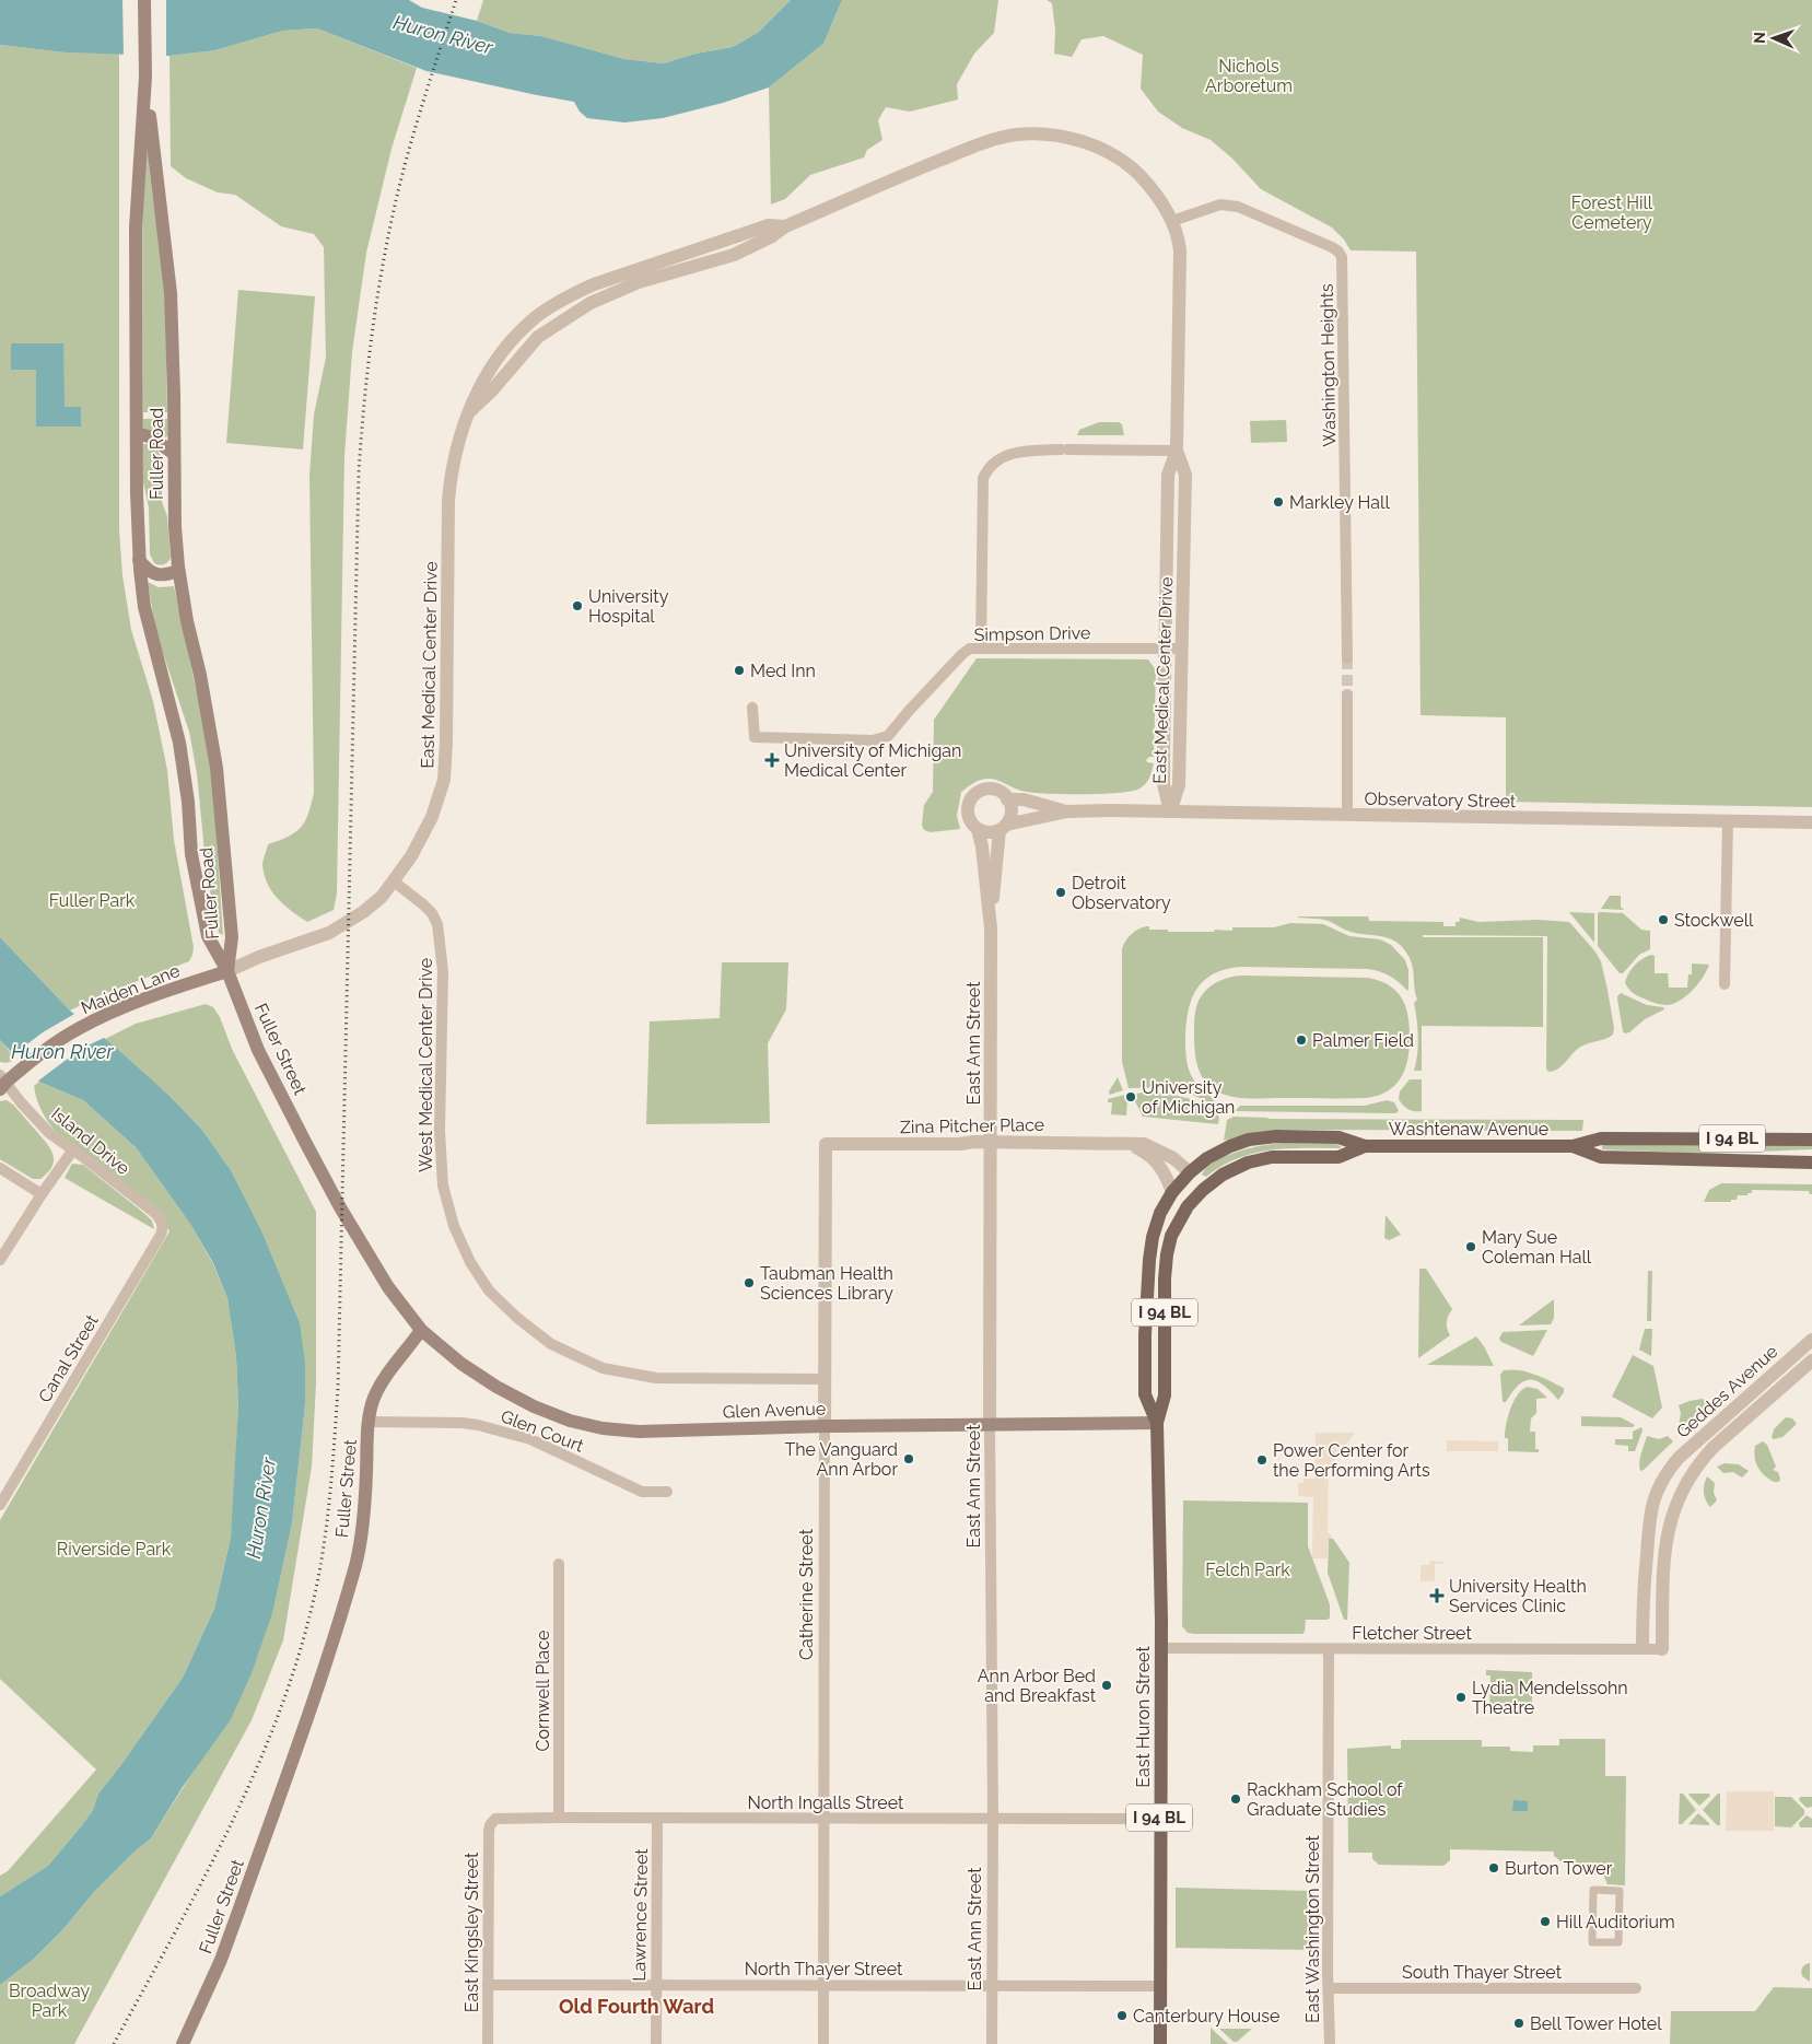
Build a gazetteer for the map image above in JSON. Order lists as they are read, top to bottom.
{
  "streets": {
    "main road": [
      "Fuller Road",
      "Maiden Lane",
      "Fuller Street",
      "Washtenaw Avenue",
      "I 94 BL",
      "Glen Avenue",
      "East Huron Street"
    ],
    "street": [
      "Washington Heights",
      "Simpson Drive",
      "East Medical Center Drive",
      "Observatory Street",
      "East Ann Street",
      "West Medical Center Drive",
      "Zina Pitcher Place",
      "Island Drive",
      "Canal Street",
      "Geddes Avenue",
      "Glen Court",
      "Catherine Street",
      "Fletcher Street",
      "Cornwell Place",
      "North Ingalls Street",
      "Lawrence Street",
      "East Washington Street",
      "East Kingsley Street",
      "North Thayer Street",
      "South Thayer Street"
    ]
  },
  "crossings": [
    ["Washington Heights", "East Medical Center Drive"],
    ["Fuller Road", "East Medical Center Drive"],
    ["Fuller Road", "Maiden Lane"],
    ["Fuller Road", "Fuller Street"],
    ["Simpson Drive", "East Medical Center Drive"],
    ["East Medical Center Drive", "Observatory Street"],
    ["East Medical Center Drive", "Maiden Lane"],
    ["East Medical Center Drive", "Fuller Street"],
    ["East Medical Center Drive", "West Medical Center Drive"],
    ["Observatory Street", "East Ann Street"],
    ["Maiden Lane", "Fuller Street"],
    ["Maiden Lane", "Island Drive"],
    ["East Ann Street", "Zina Pitcher Place"],
    ["East Ann Street", "Glen Avenue"],
    ["East Ann Street", "North Ingalls Street"],
    ["East Ann Street", "North Thayer Street"],
    ["Fuller Street", "Glen Avenue"],
    ["Fuller Street", "Glen Court"],
    ["West Medical Center Drive", "Catherine Street"],
    ["Zina Pitcher Place", "Washtenaw Avenue"],
    ["Zina Pitcher Place", "Catherine Street"],
    ["Zina Pitcher Place", "East Huron Street"],
    ["Washtenaw Avenue", "East Huron Street"],
    ["Island Drive", "Canal Street"],
    ["Geddes Avenue", "Fletcher Street"],
    ["Glen Avenue", "Catherine Street"],
    ["Glen Avenue", "East Huron Street"],
    ["Catherine Street", "North Ingalls Street"],
    ["Catherine Street", "North Thayer Street"],
    ["Fletcher Street", "East Huron Street"],
    ["Fletcher Street", "East Washington Street"],
    ["Cornwell Place", "North Ingalls Street"],
    ["East Huron Street", "North Ingalls Street"],
    ["East Huron Street", "North Thayer Street"],
    ["North Ingalls Street", "Lawrence Street"],
    ["North Ingalls Street", "East Kingsley Street"],
    ["Lawrence Street", "North Thayer Street"],
    ["East Washington Street", "South Thayer Street"],
    ["East Kingsley Street", "North Thayer Street"]
  ],
  "districts": ["Old Fourth Ward"],
  "water": ["Huron River"],
  "parks": [
    "Nichols Arboretum",
    "Forest Hill Cemetery",
    "Fuller Park",
    "Riverside Park",
    "Felch Park",
    "Broadway Park"
  ],
  "places": {
    "other": [
      "Markley Hall",
      "University Hospital",
      "Med Inn",
      "Detroit Observatory",
      "Stockwell",
      "Palmer Field",
      "University of Michigan",
      "Mary Sue Coleman Hall",
      "Taubman Health Sciences Library",
      "The Vanguard Ann Arbor",
      "Power Center for the Performing Arts",
      "Ann Arbor Bed and Breakfast",
      "Lydia Mendelssohn Theatre",
      "Rackham School of Graduate Studies",
      "Burton Tower",
      "Hill Auditorium",
      "Canterbury House",
      "Bell Tower Hotel"
    ],
    "health": ["University of Michigan Medical Center", "University Health Services Clinic"]
  },
  "north": "left"
}
